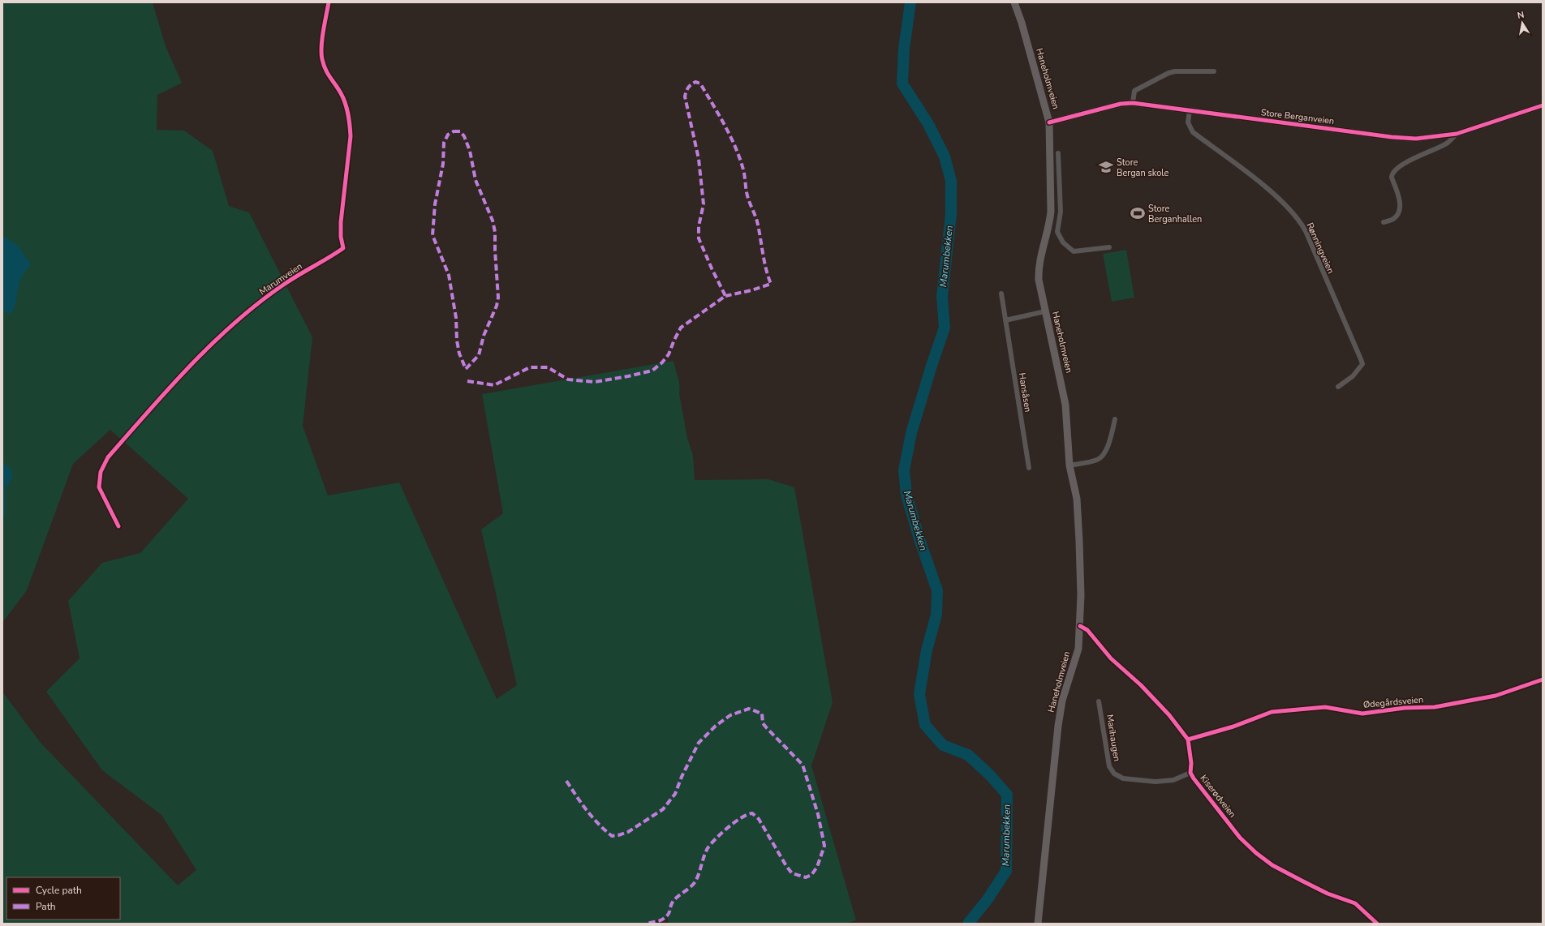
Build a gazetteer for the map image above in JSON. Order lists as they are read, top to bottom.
{
  "streets": {
    "main road": ["Haneholmveien"],
    "street": [
      "Store Berganveien",
      "Rønningveien",
      "Marumveien",
      "Hansåsen",
      "Ødegårdsveien",
      "Marihaugen",
      "Kiserødveien"
    ]
  },
  "crossings": [
    ["Haneholmveien", "Store Berganveien"],
    ["Haneholmveien", "Kiserødveien"],
    ["Store Berganveien", "Rønningveien"],
    ["Ødegårdsveien", "Kiserødveien"],
    ["Marihaugen", "Kiserødveien"]
  ],
  "water": ["Marumbekken"],
  "places": {
    "school or university": ["Store Bergan skole"],
    "sports": ["Store Berganhallen"]
  },
  "legend": ["Cycle path", "Path"],
  "north": "top"
}
